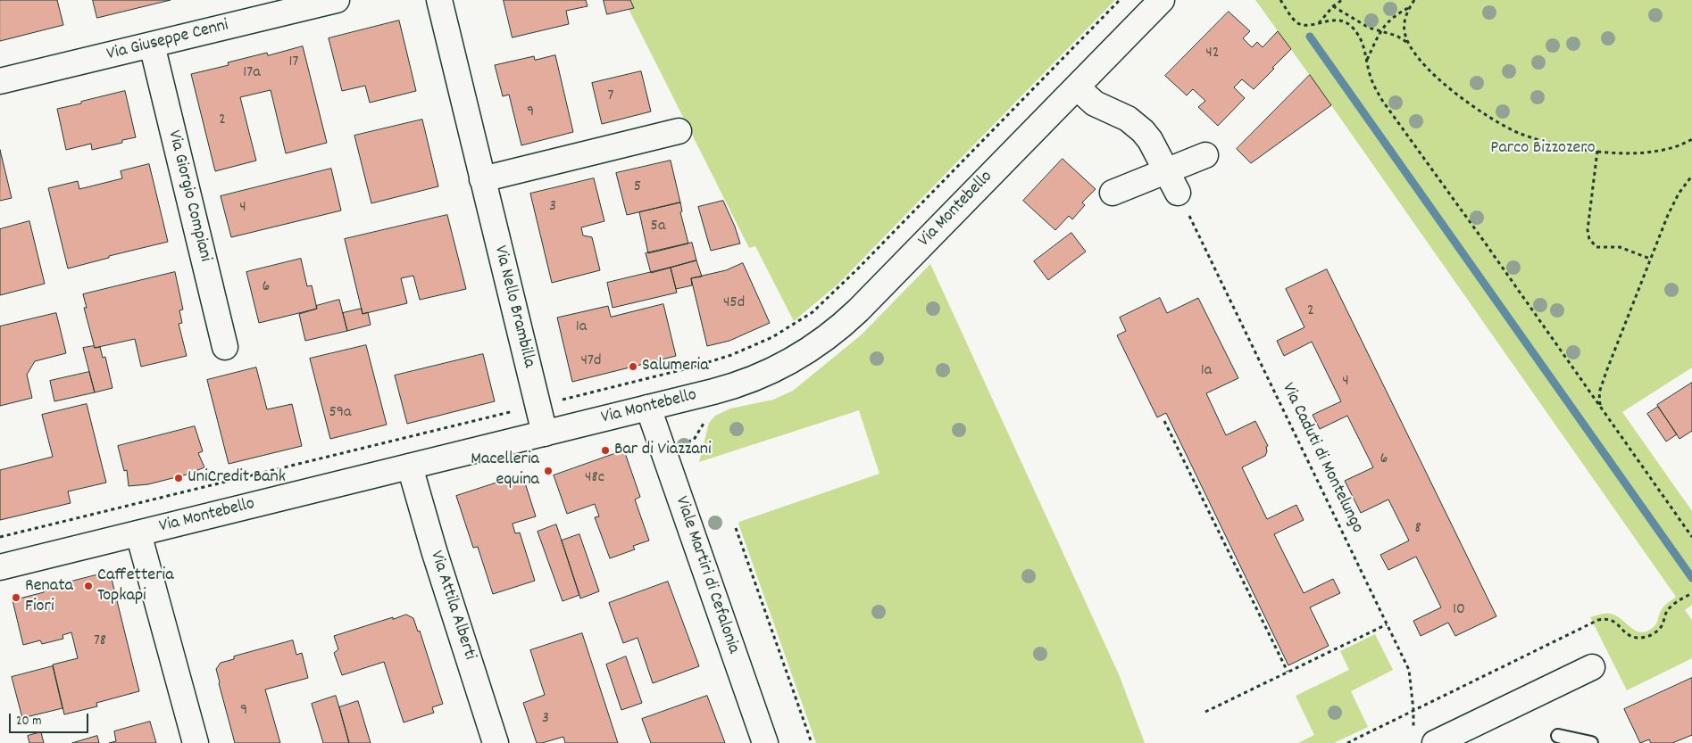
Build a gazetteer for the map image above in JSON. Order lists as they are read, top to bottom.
{
  "streets": {
    "street": [
      "Via Giuseppe Cenni",
      "Via Giorgio Compiani",
      "Via Montebello",
      "Via Nello Brambilla",
      "Viale Martiri di Cefalonia",
      "Via Attila Alberti"
    ],
    "path": ["Via Caduti di Montelungo"]
  },
  "crossings": [
    ["Via Giuseppe Cenni", "Via Giorgio Compiani"],
    ["Via Montebello", "Via Nello Brambilla"],
    ["Via Montebello", "Viale Martiri di Cefalonia"],
    ["Via Montebello", "Via Attila Alberti"]
  ],
  "parks": ["Parco Bizzozero"],
  "places": [
    "Salumeria",
    "Bar di Viazzani",
    "Macelleria equina",
    "UniCredit Bank",
    "Caffetteria Topkapi",
    "Renata Fiori"
  ],
  "house_numbers": [
    "42",
    "17",
    "17a",
    "7",
    "9",
    "2",
    "5",
    "3",
    "4",
    "5a",
    "6",
    "45d",
    "2",
    "1a",
    "47d",
    "1a",
    "4",
    "59a",
    "6",
    "48c",
    "8",
    "10",
    "78",
    "9",
    "3"
  ],
  "scale_bar": "20 m"
}
